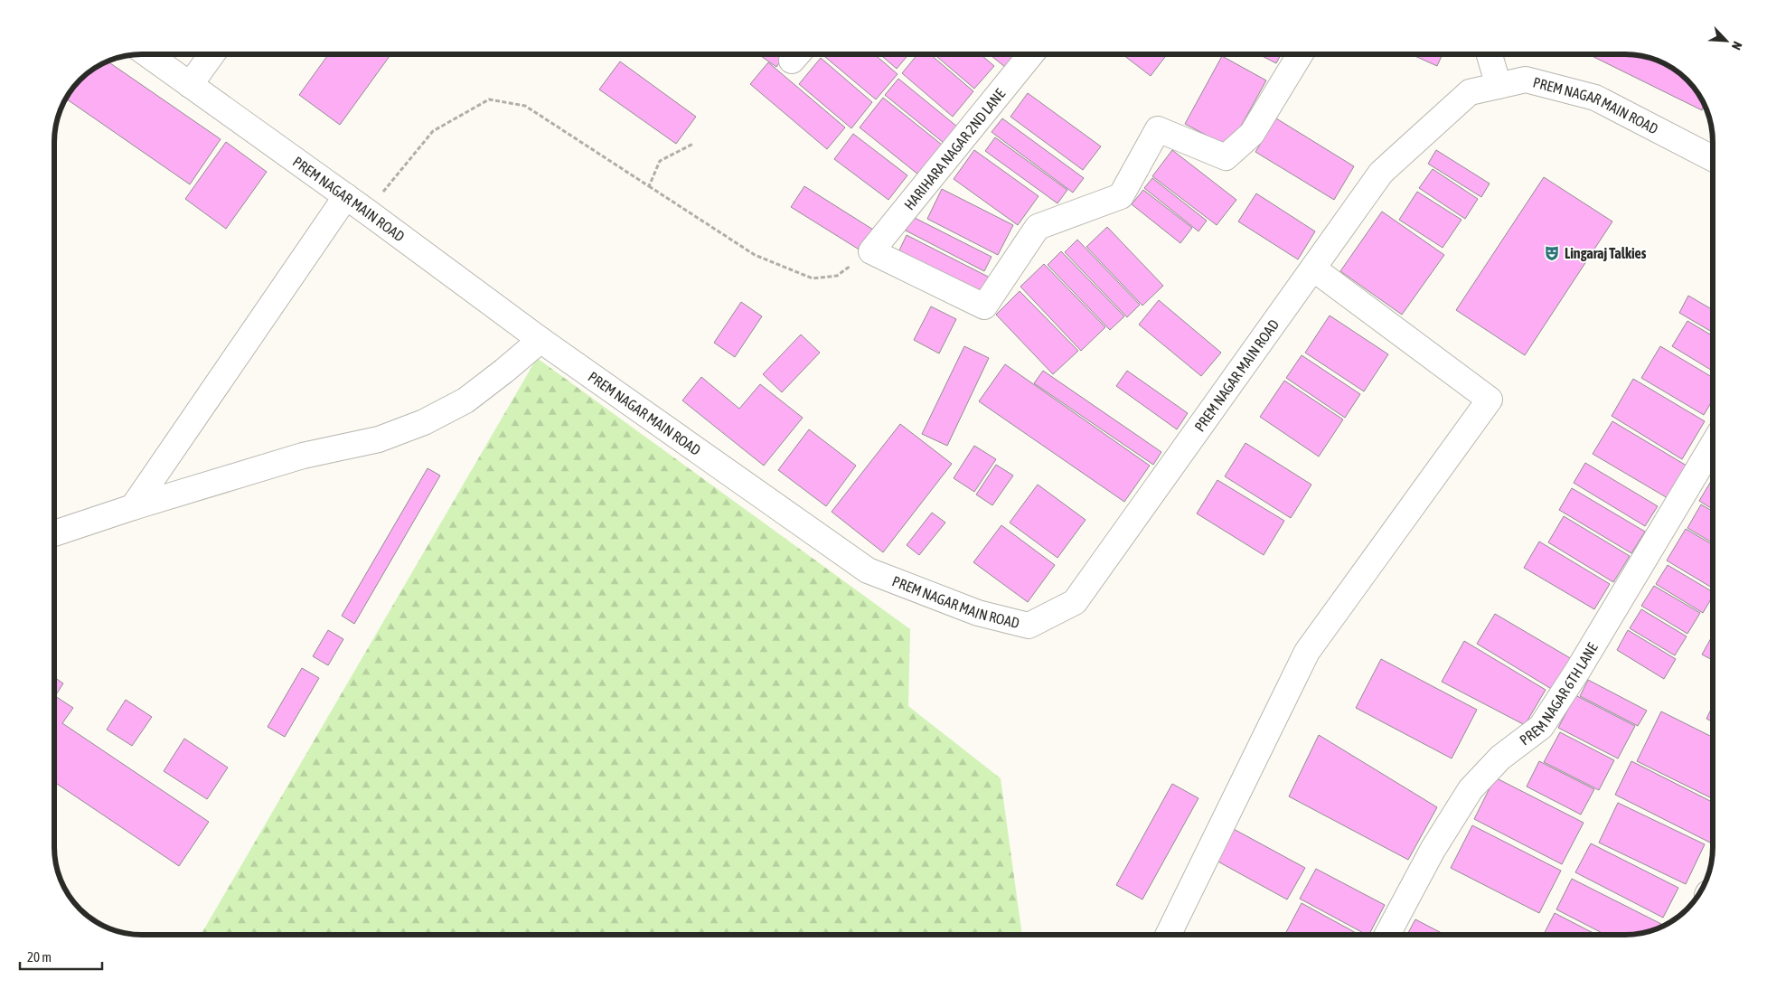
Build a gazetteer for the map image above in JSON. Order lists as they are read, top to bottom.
{
  "streets": {
    "street": ["PREM NAGAR MAIN ROAD", "HARIHARA NAGAR 2ND LANE", "PREM NAGAR 6TH LANE"]
  },
  "places": {
    "theatre": ["Lingaraj Talkies"]
  },
  "scale_bar": "20 m",
  "north": "bottom right"
}
